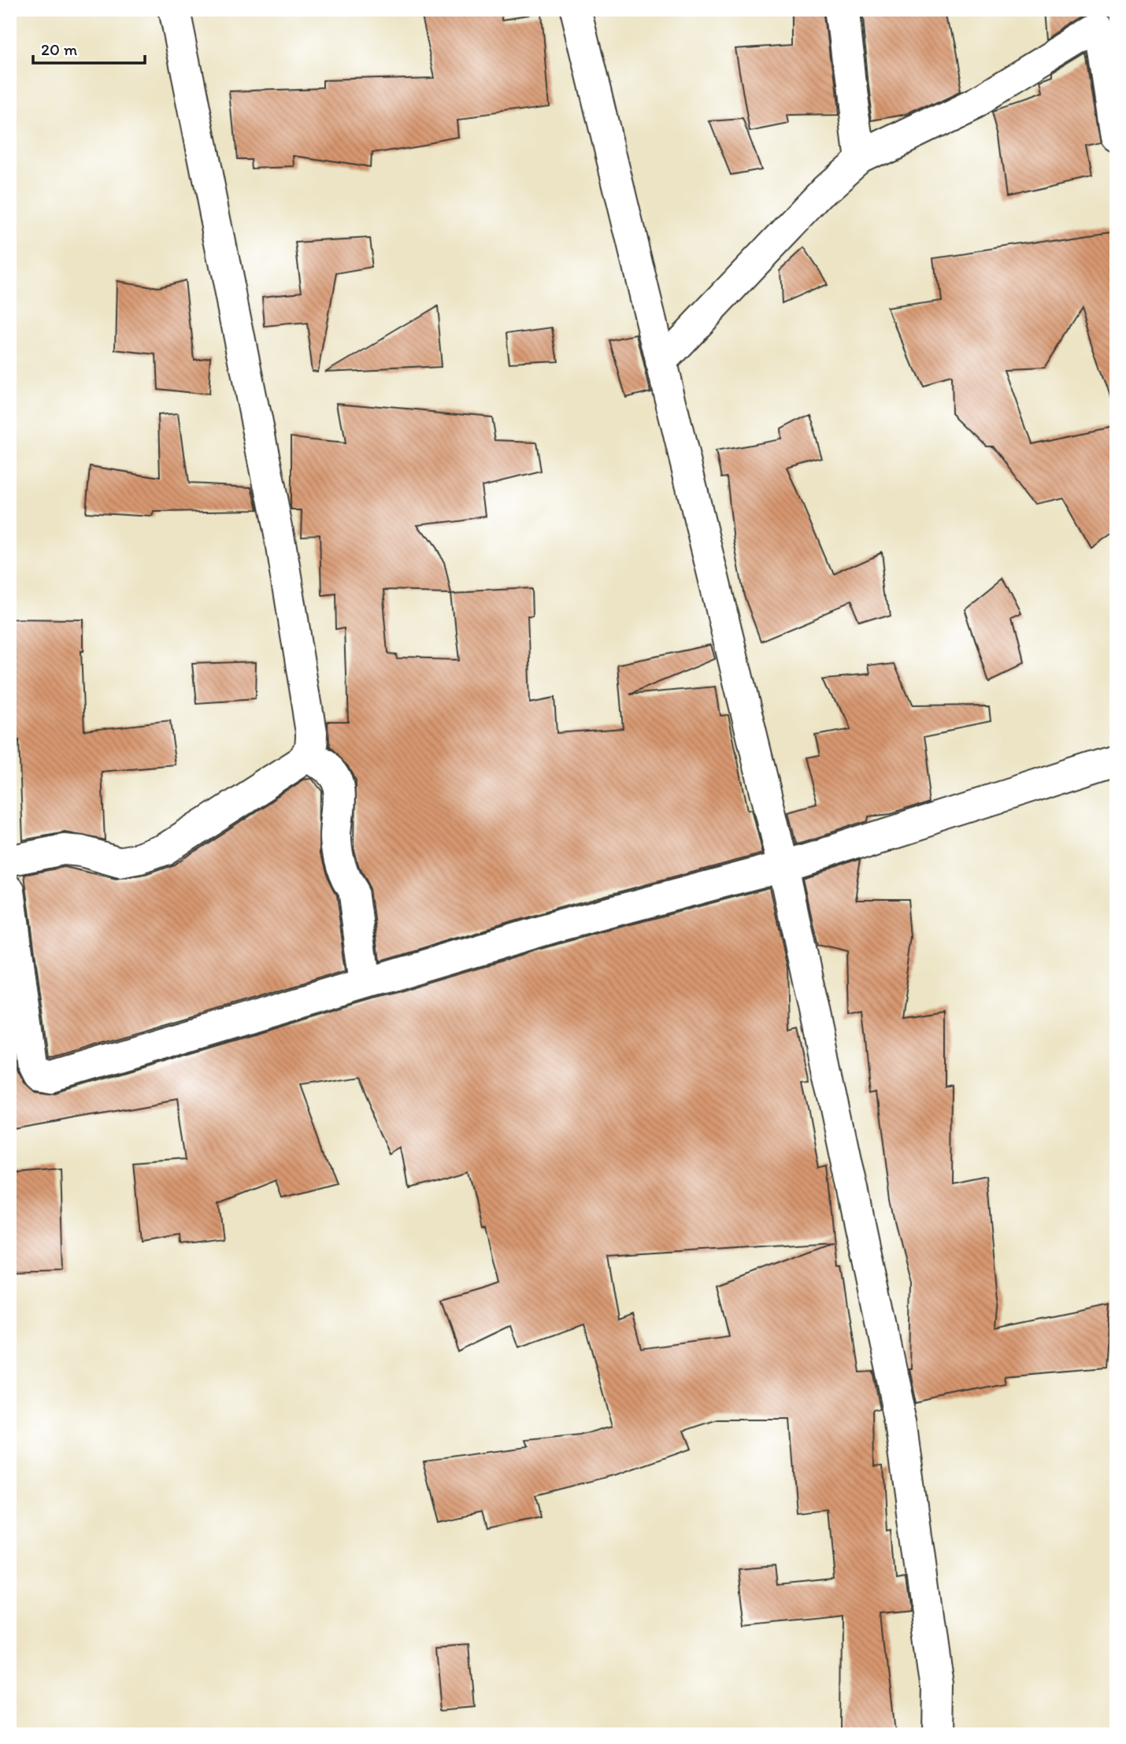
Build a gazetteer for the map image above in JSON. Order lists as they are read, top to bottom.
{
  "scale_bar": "20 m"
}
